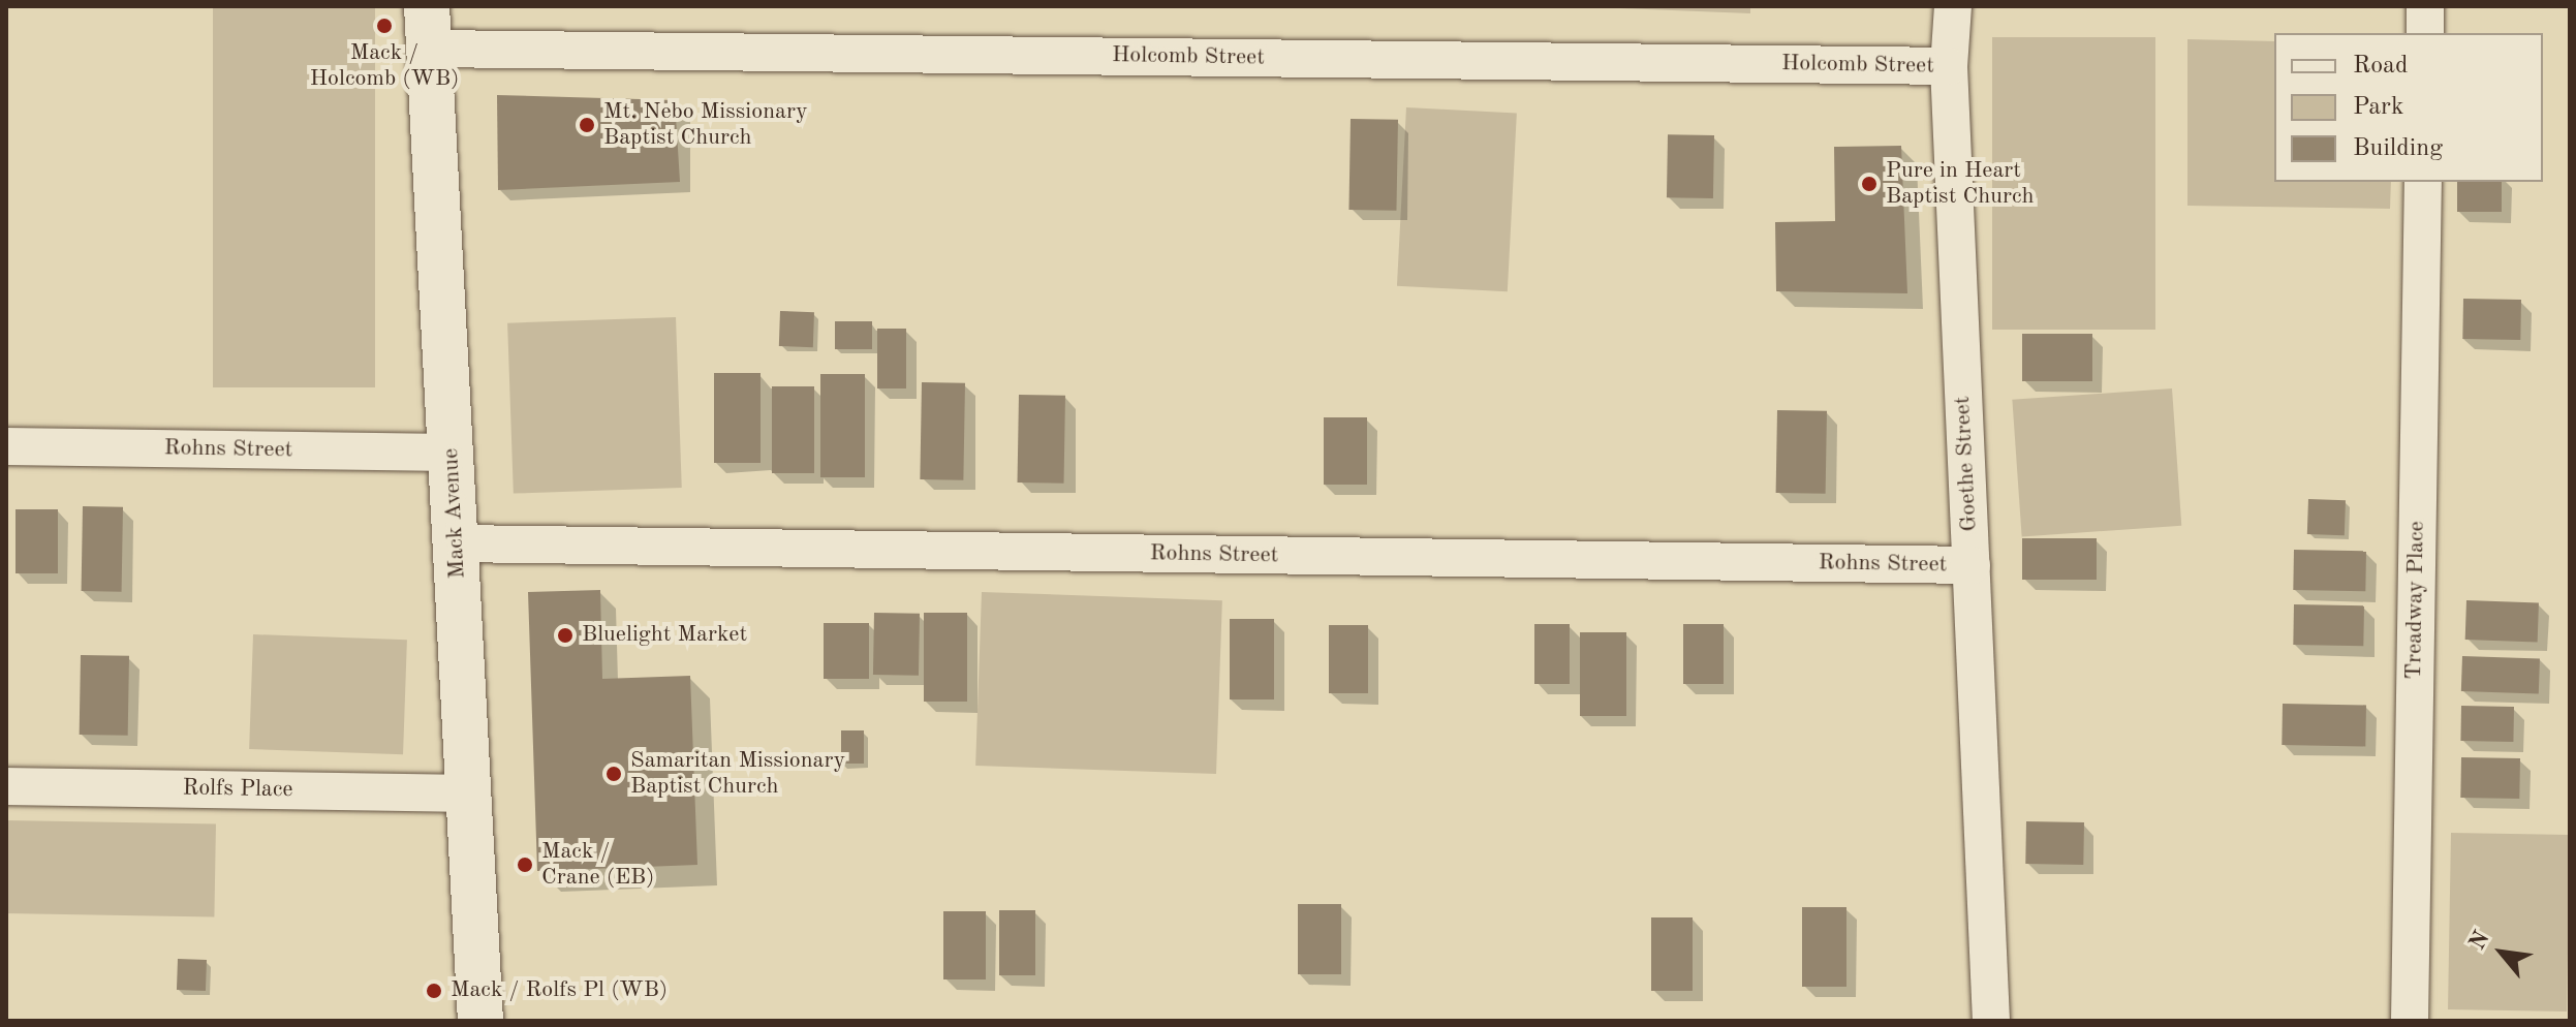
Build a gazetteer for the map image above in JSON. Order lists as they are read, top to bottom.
{
  "streets": {
    "main road": ["Mack Avenue"],
    "street": [
      "Holcomb Street",
      "Rohns Street",
      "Goethe Street",
      "Treadway Place",
      "Rolfs Place"
    ]
  },
  "crossings": [
    ["Holcomb Street", "Goethe Street"],
    ["Holcomb Street", "Mack Avenue"],
    ["Rohns Street", "Goethe Street"],
    ["Rohns Street", "Mack Avenue"],
    ["Mack Avenue", "Rolfs Place"]
  ],
  "places": [
    "Mack / Holcomb (WB)",
    "Mt. Nebo Missionary Baptist Church",
    "Pure in Heart Baptist Church",
    "Bluelight Market",
    "Samaritan Missionary Baptist Church",
    "Mack / Crane (EB)",
    "Mack / Rolfs Pl (WB)"
  ],
  "legend": ["Road", "Park", "Building"],
  "north": "top left"
}
